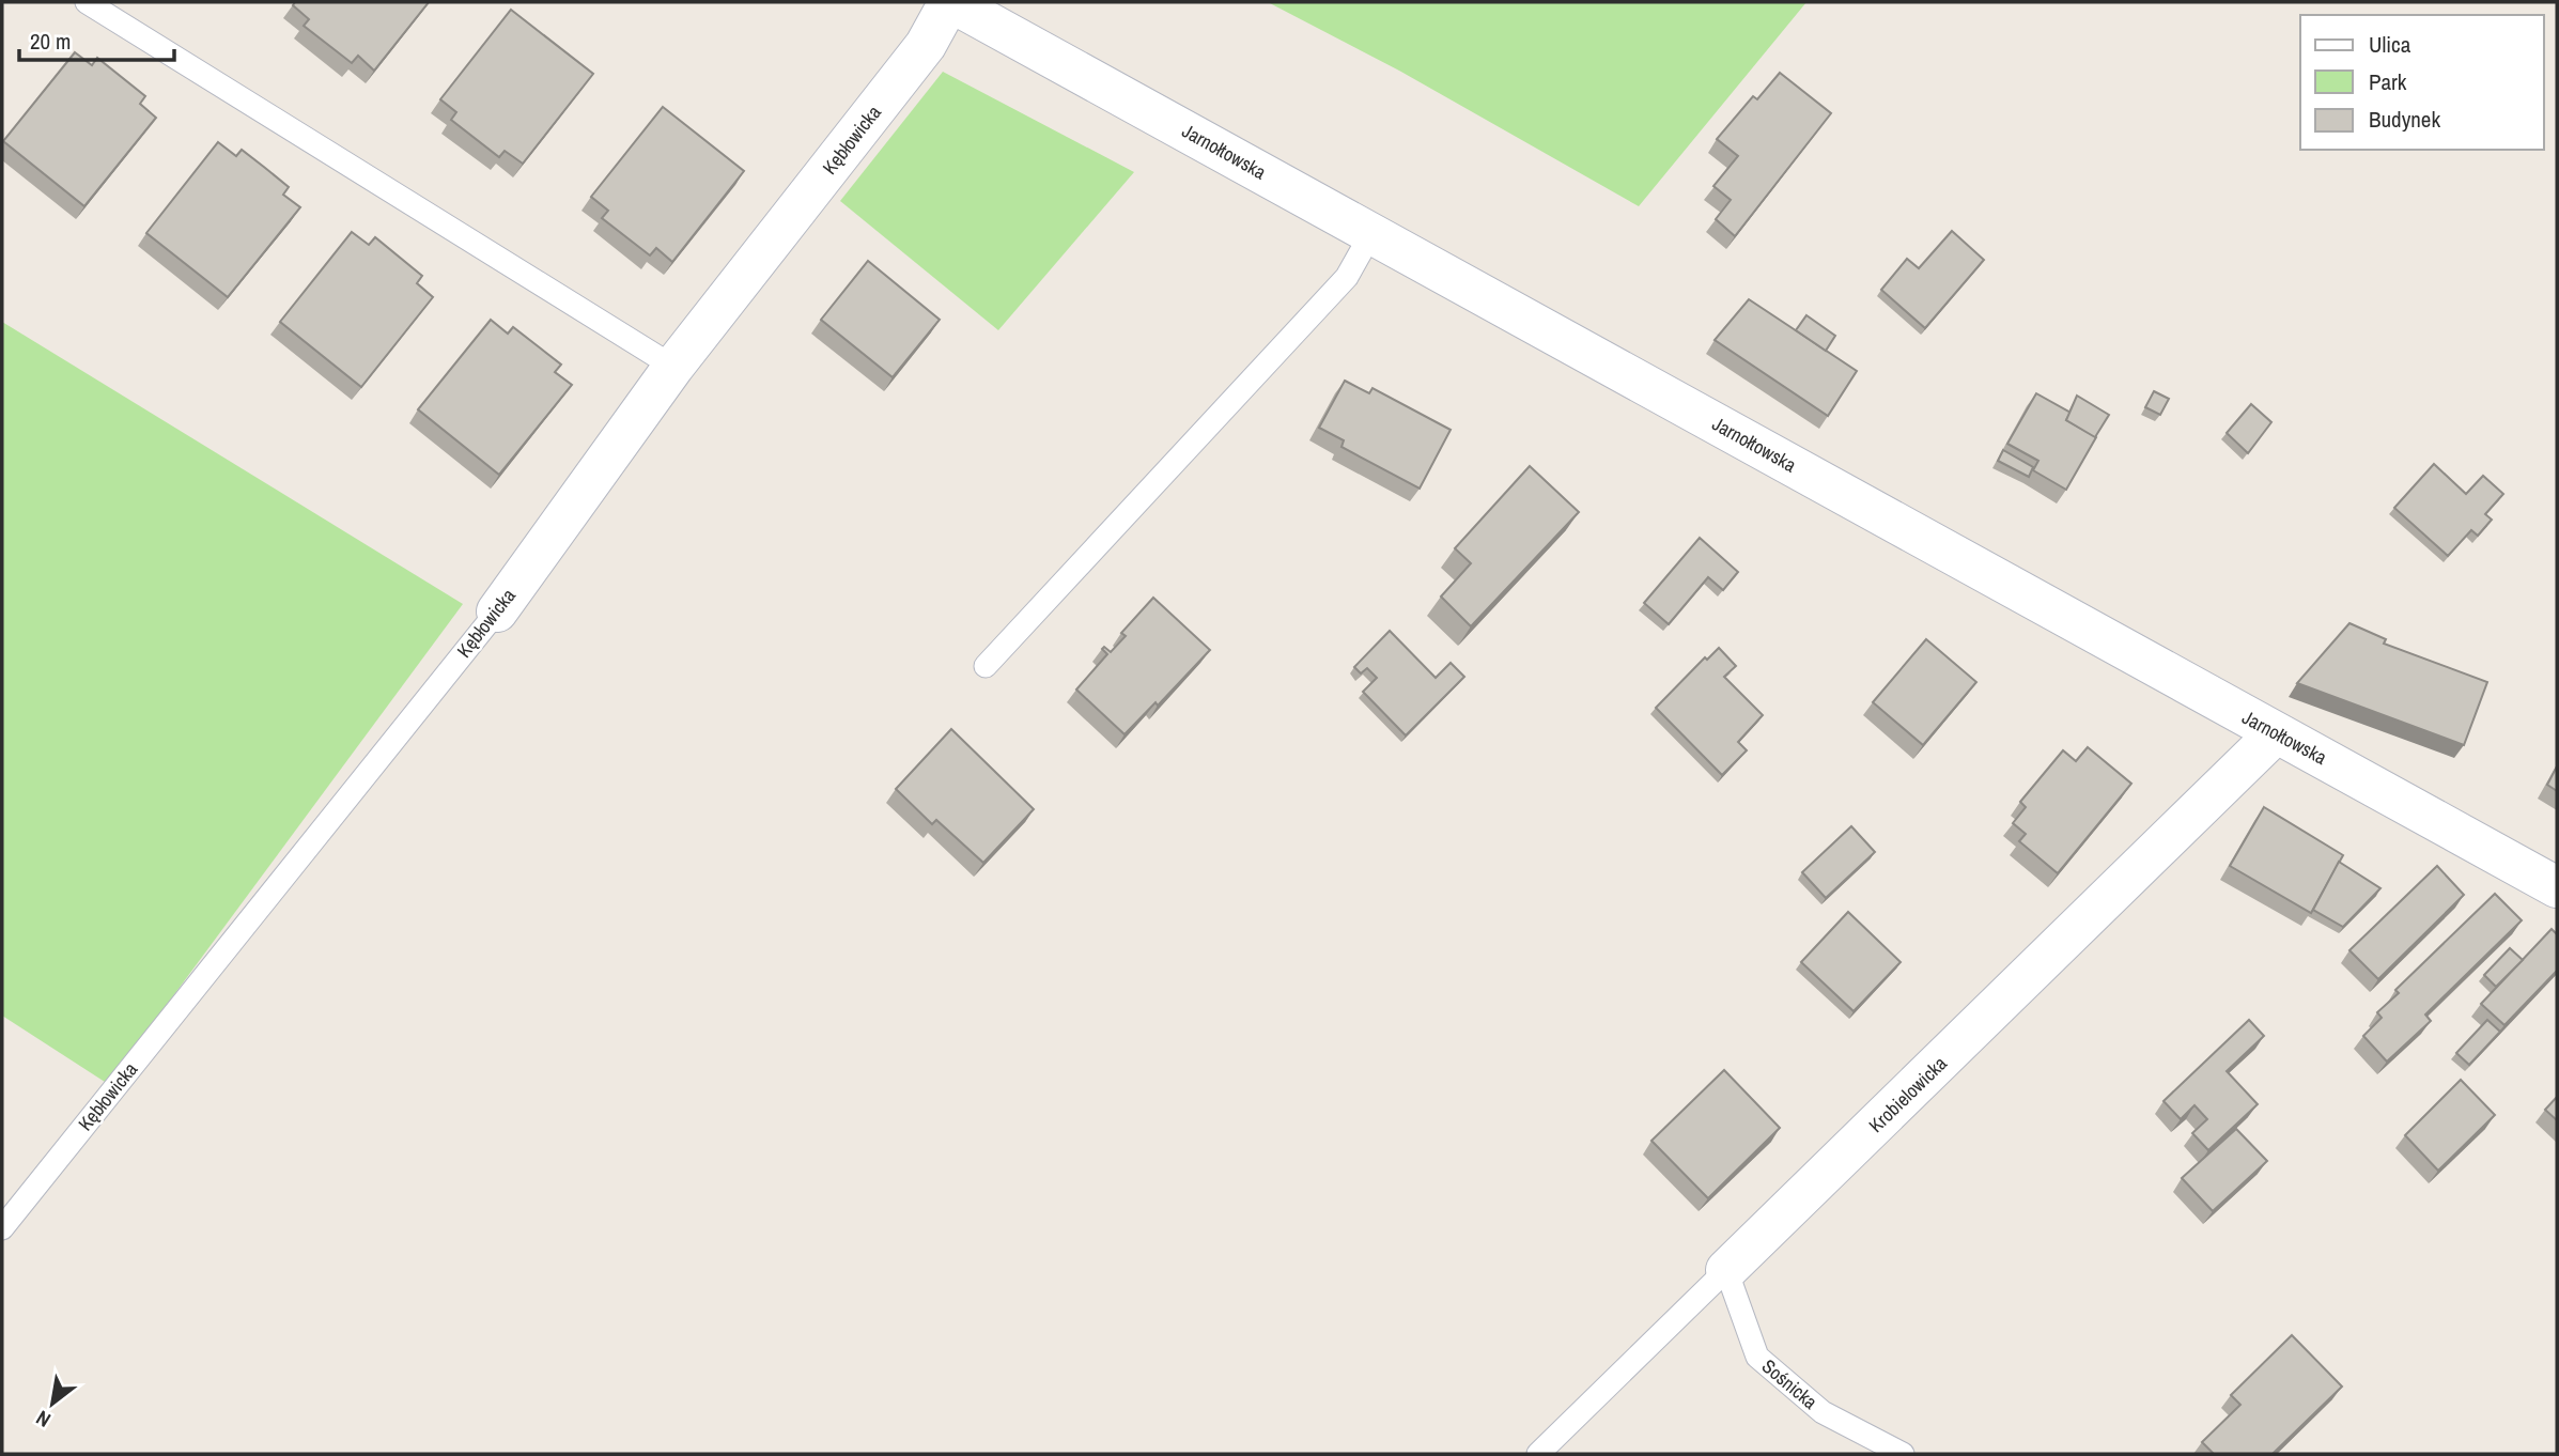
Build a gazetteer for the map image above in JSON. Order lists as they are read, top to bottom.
{
  "streets": {
    "street": ["Kębłowicka", "Jarnołtowska", "Krobielowicka"],
    "lane": ["Sośnicka"]
  },
  "crossings": [
    ["Kębłowicka", "Jarnołtowska"],
    ["Jarnołtowska", "Krobielowicka"],
    ["Krobielowicka", "Sośnicka"]
  ],
  "legend": ["Ulica", "Park", "Budynek"],
  "scale_bar": "20 m",
  "north": "bottom left"
}
